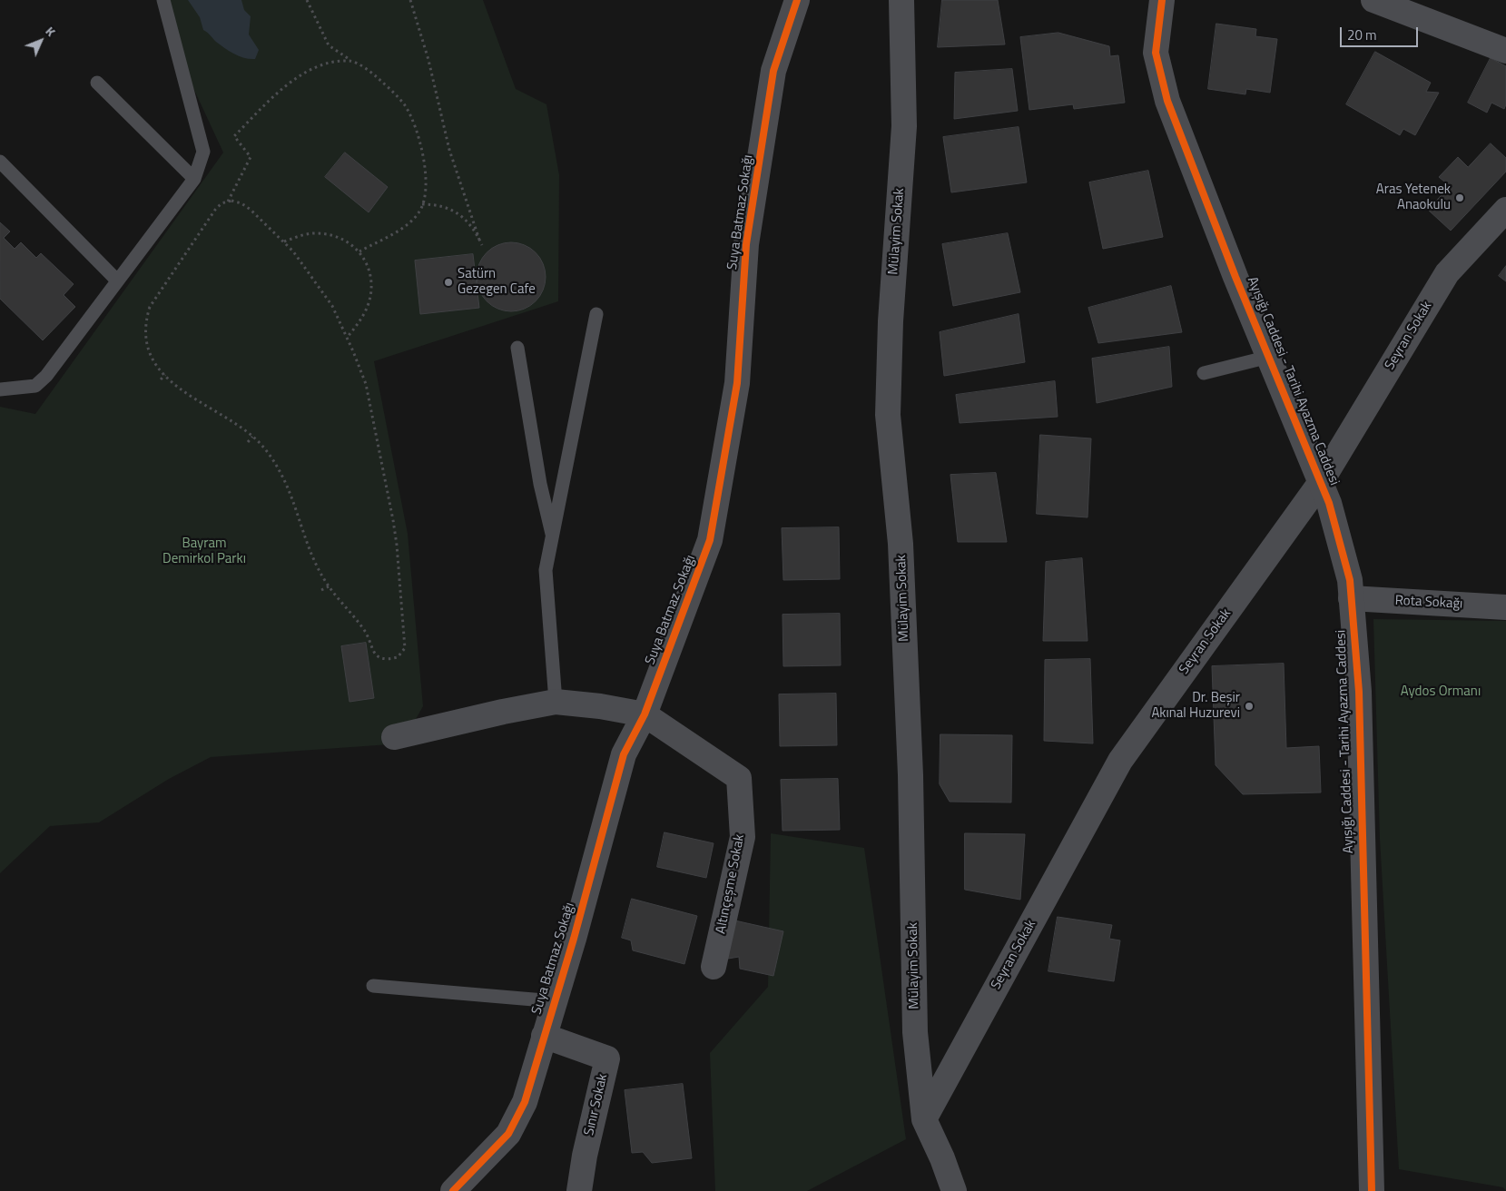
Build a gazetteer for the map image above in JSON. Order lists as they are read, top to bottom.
{
  "streets": {
    "street": [
      "Suya Batmaz Sokağı",
      "Mülayim Sokak",
      "Seyran Sokak",
      "Ayışığı Caddesi - Tarihi Ayazma Caddesi",
      "Rota Sokağı",
      "Altınçeşme Sokak",
      "Sınır Sokak"
    ]
  },
  "crossings": [
    ["Suya Batmaz Sokağı", "Altınçeşme Sokak"],
    ["Suya Batmaz Sokağı", "Sınır Sokak"],
    ["Mülayim Sokak", "Seyran Sokak"],
    ["Seyran Sokak", "Ayışığı Caddesi - Tarihi Ayazma Caddesi"],
    ["Ayışığı Caddesi - Tarihi Ayazma Caddesi", "Rota Sokağı"]
  ],
  "parks": ["Bayram Demirkol Parkı", "Aydos Ormanı"],
  "places": ["Aras Yetenek Anaokulu", "Satürn Gezegen Cafe", "Dr. Beşir Akınal Huzurevi"],
  "scale_bar": "20 m",
  "north": "top right"
}
